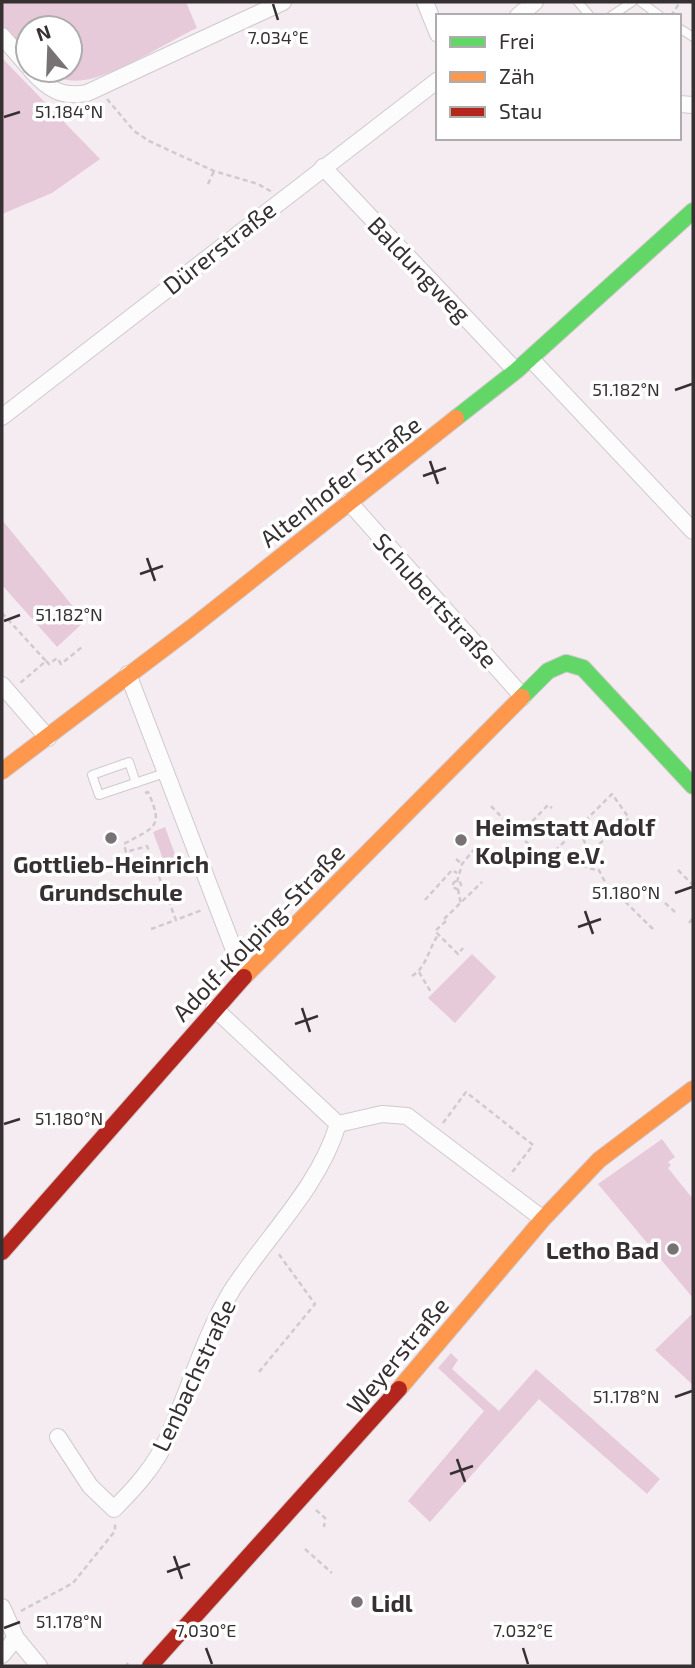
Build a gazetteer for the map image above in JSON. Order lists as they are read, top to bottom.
{
  "streets": {
    "street": [
      "Dürerstraße",
      "Baldungweg",
      "Altenhofer Straße",
      "Schubertstraße",
      "Adolf-Kolping-Straße",
      "Weyerstraße",
      "Lenbachstraße"
    ]
  },
  "crossings": [
    ["Dürerstraße", "Baldungweg"],
    ["Baldungweg", "Altenhofer Straße"],
    ["Altenhofer Straße", "Schubertstraße"],
    ["Schubertstraße", "Adolf-Kolping-Straße"]
  ],
  "places": [
    "Gottlieb-Heinrich Grundschule",
    "Heimstatt Adolf Kolping e.V.",
    "Letho Bad",
    "Lidl"
  ],
  "legend": ["Frei", "Zäh", "Stau"],
  "north": "top",
  "coordinates": [
    "7.034°E",
    "51.184°N",
    "51.182°N",
    "51.180°N",
    "51.178°N",
    "7.030°E",
    "7.032°E"
  ]
}
